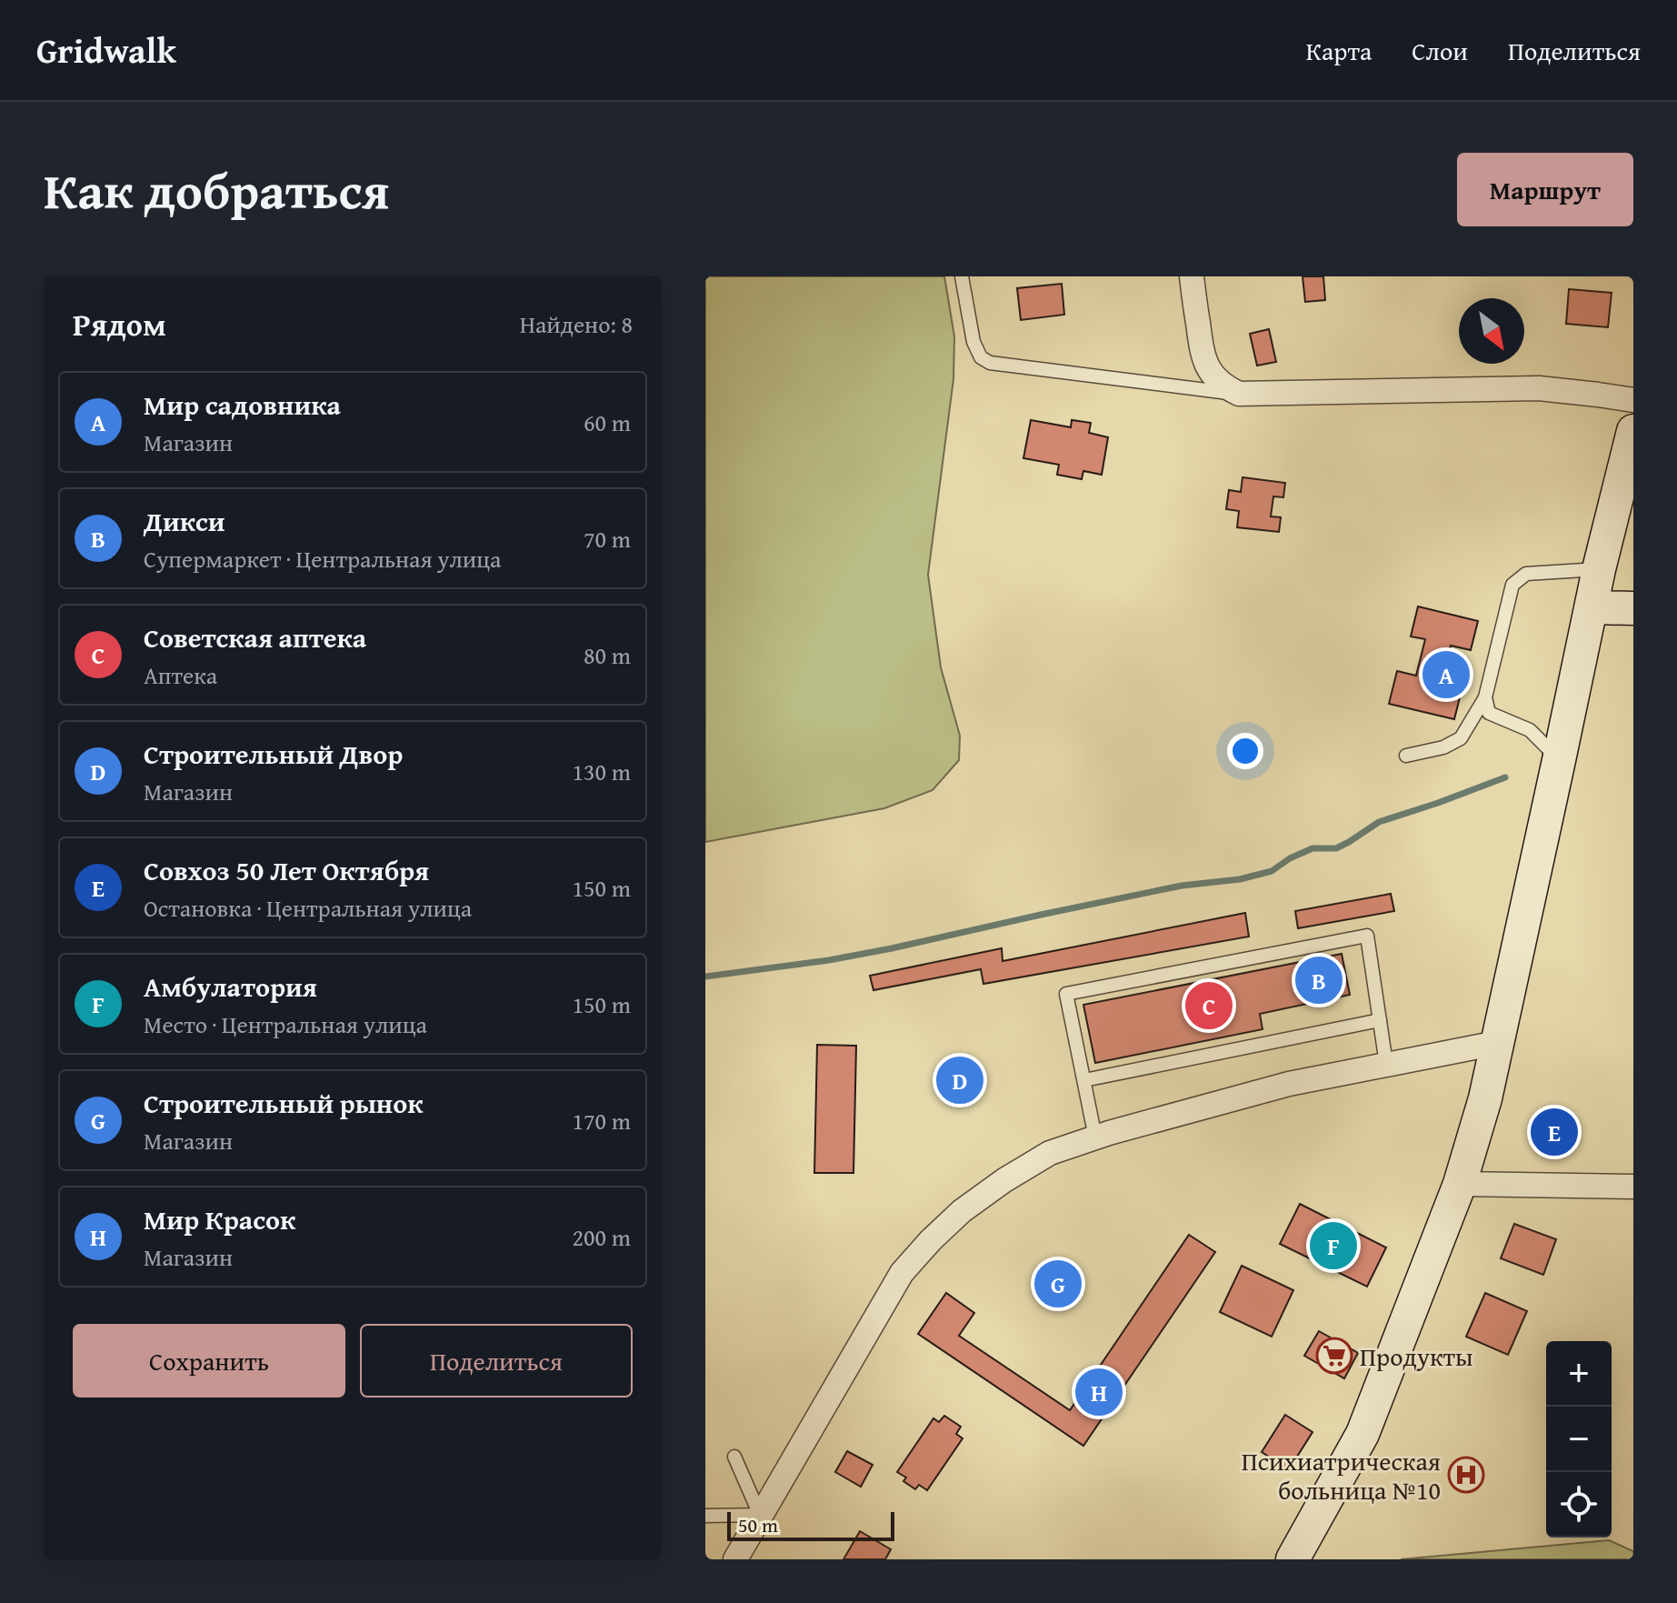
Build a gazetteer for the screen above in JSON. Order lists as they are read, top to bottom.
{
  "places": {
    "supermarket": ["Продукты"],
    "hospital": ["Психиатрическая больница №10"]
  },
  "scale_bar": "50 m",
  "north": "bottom right",
  "page": {
    "header": "Gridwalk",
    "nav": ["Карта", "Слои", "Поделиться"],
    "title": "Как добраться",
    "buttons": [
      "Маршрут",
      ["Сохранить", "Поделиться"]
    ],
    "heading": ["Рядом", "Найдено: 8"],
    "list": [
      {
        "mark": "A",
        "name": "Мир садовника",
        "note": "Магазин",
        "value": "60 m"
      },
      {
        "mark": "B",
        "name": "Дикси",
        "note": "Супермаркет · Центральная улица",
        "value": "70 m"
      },
      {
        "mark": "C",
        "name": "Советская аптека",
        "note": "Аптека",
        "value": "80 m"
      },
      {
        "mark": "D",
        "name": "Строительный Двор",
        "note": "Магазин",
        "value": "130 m"
      },
      {
        "mark": "E",
        "name": "Совхоз 50 Лет Октября",
        "note": "Остановка · Центральная улица",
        "value": "150 m"
      },
      {
        "mark": "F",
        "name": "Амбулатория",
        "note": "Место · Центральная улица",
        "value": "150 m"
      },
      {
        "mark": "G",
        "name": "Строительный рынок",
        "note": "Магазин",
        "value": "170 m"
      },
      {
        "mark": "H",
        "name": "Мир Красок",
        "note": "Магазин",
        "value": "200 m"
      }
    ],
    "pins": [
      "A",
      "B",
      "C",
      "D",
      "E",
      "F",
      "G",
      "H"
    ],
    "map_buttons": ["+", "−"],
    "scale": "50 m"
  }
}
